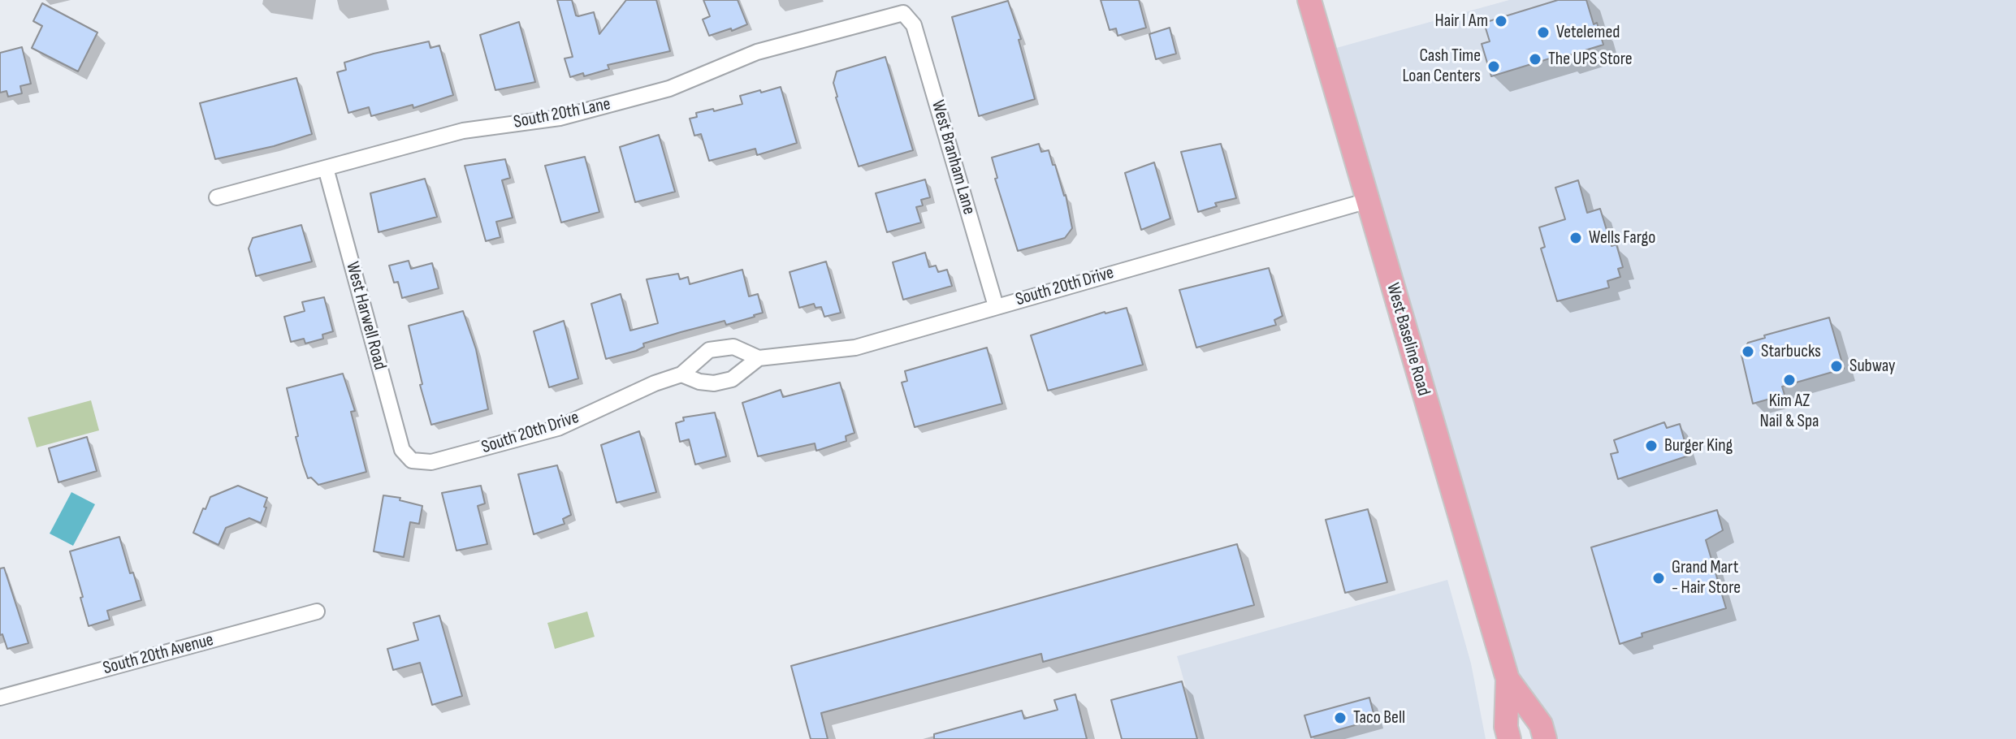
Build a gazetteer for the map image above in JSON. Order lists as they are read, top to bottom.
{
  "streets": {
    "main road": ["West Baseline Road"],
    "street": [
      "South 20th Lane",
      "West Branham Lane",
      "South 20th Drive",
      "West Harwell Road",
      "South 20th Avenue"
    ]
  },
  "crossings": [
    ["South 20th Lane", "West Branham Lane"],
    ["South 20th Lane", "West Harwell Road"],
    ["West Branham Lane", "South 20th Drive"],
    ["South 20th Drive", "West Harwell Road"],
    ["South 20th Drive", "West Baseline Road"]
  ],
  "places": [
    "Hair I Am",
    "Vetelemed",
    "The UPS Store",
    "Cash Time Loan Centers",
    "Wells Fargo",
    "Starbucks",
    "Subway",
    "Kim AZ Nail & Spa",
    "Burger King",
    "Grand Mart - Hair Store",
    "Taco Bell"
  ]
}
